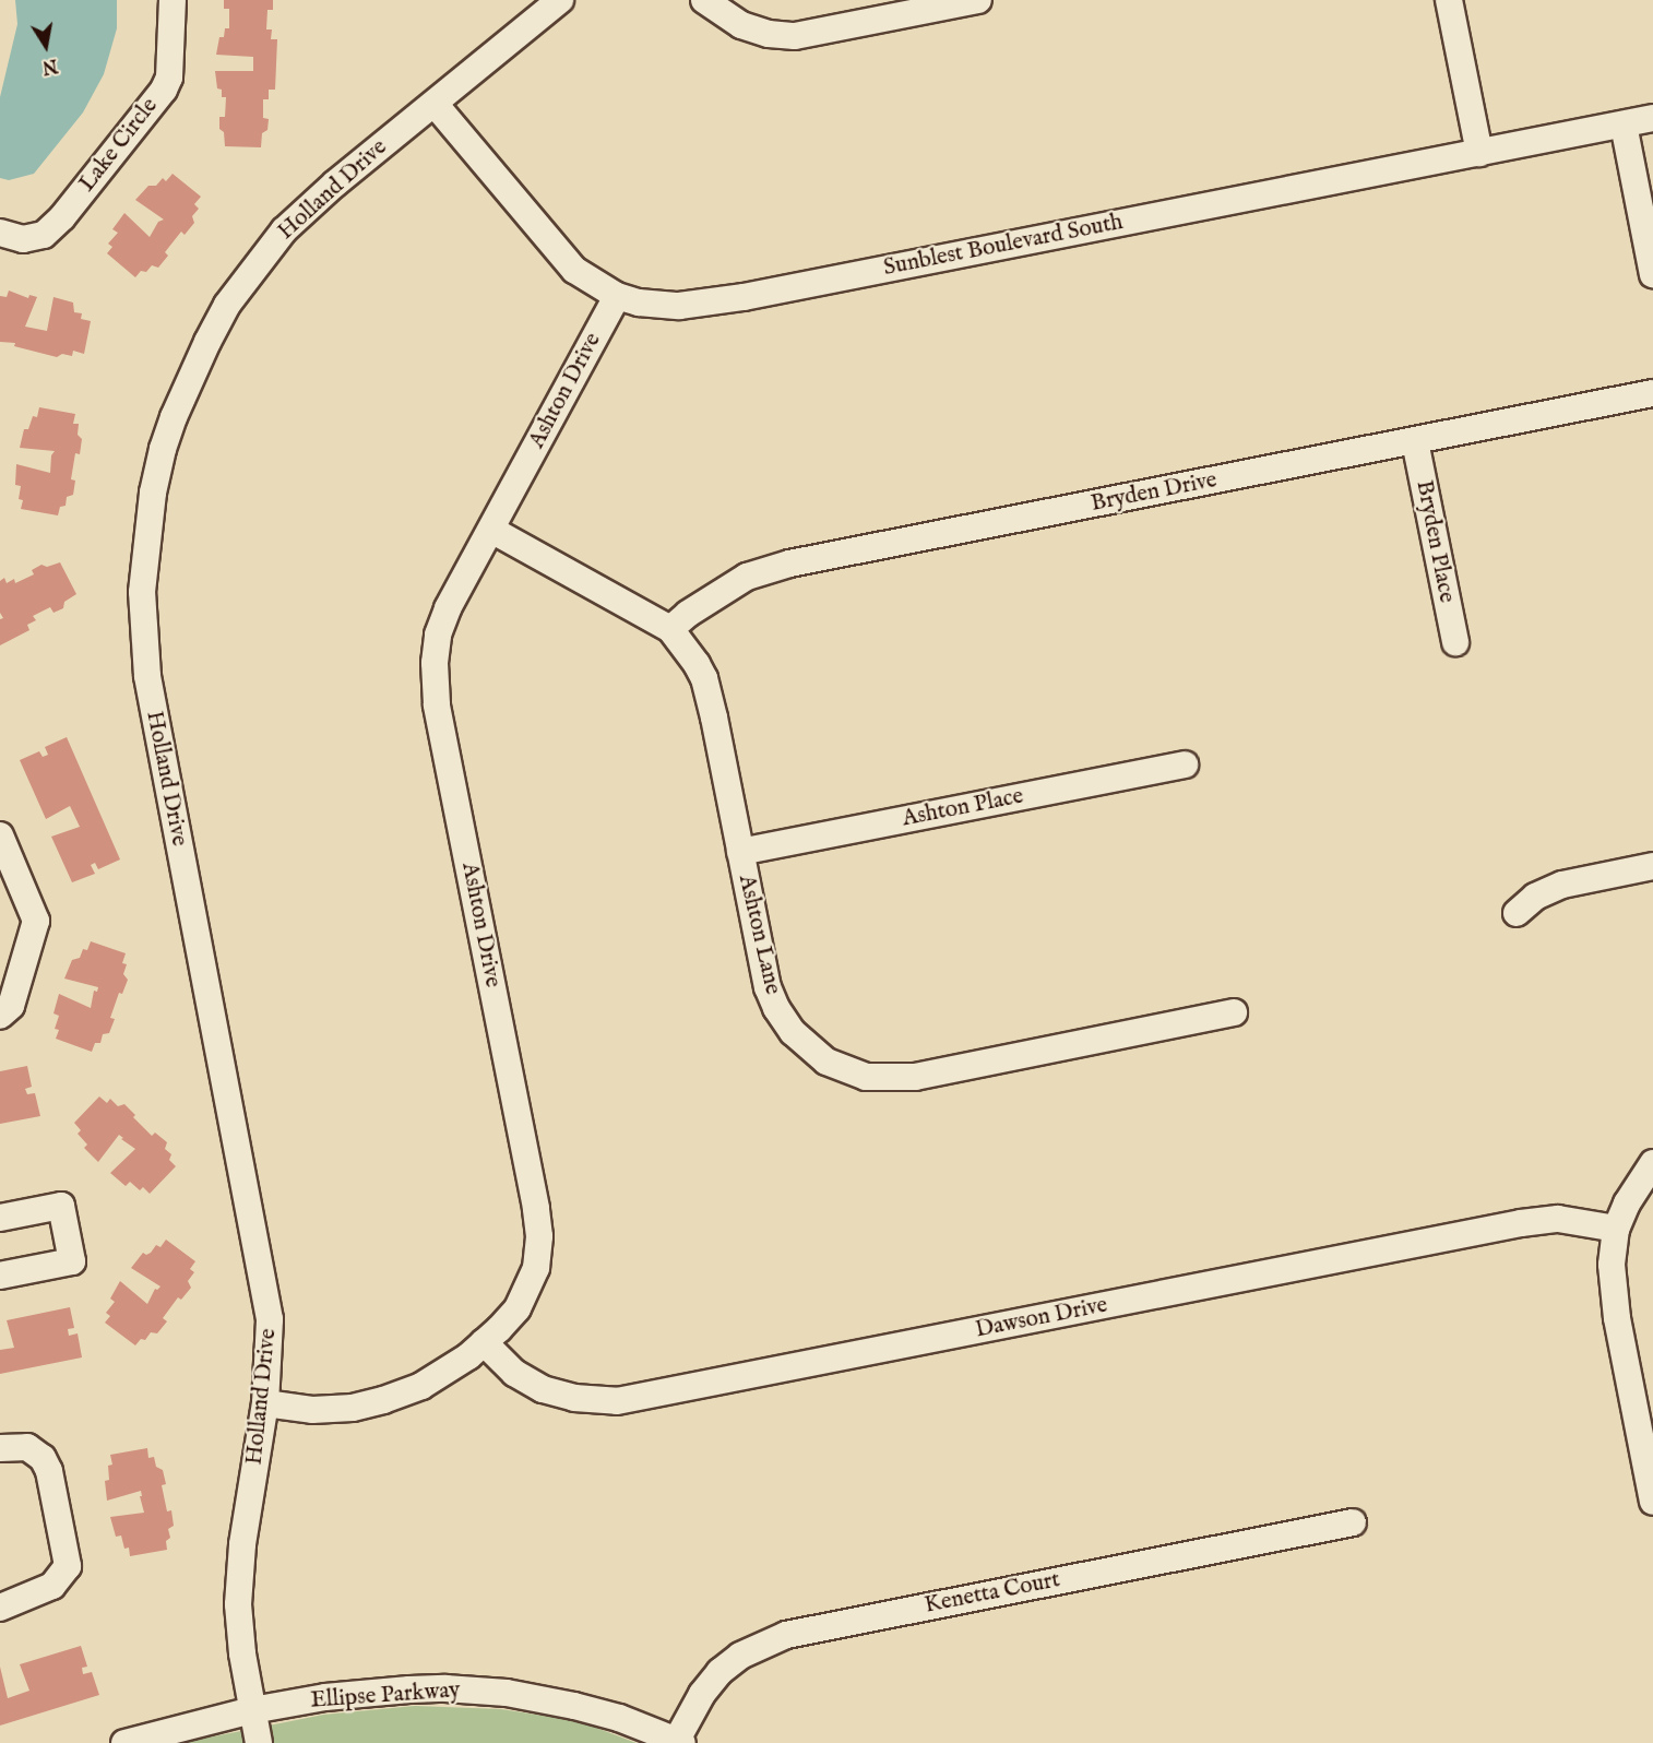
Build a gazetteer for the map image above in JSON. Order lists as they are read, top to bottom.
{
  "streets": {
    "street": [
      "Lake Circle",
      "Holland Drive",
      "Sunblest Boulevard South",
      "Ashton Drive",
      "Bryden Drive",
      "Bryden Place",
      "Ashton Place",
      "Ashton Lane",
      "Dawson Drive",
      "Kenetta Court",
      "Ellipse Parkway"
    ]
  },
  "crossings": [
    ["Holland Drive", "Sunblest Boulevard South"],
    ["Holland Drive", "Ashton Drive"],
    ["Holland Drive", "Ellipse Parkway"],
    ["Sunblest Boulevard South", "Ashton Drive"],
    ["Ashton Drive", "Ashton Lane"],
    ["Ashton Drive", "Dawson Drive"],
    ["Bryden Drive", "Bryden Place"],
    ["Bryden Drive", "Ashton Lane"],
    ["Ashton Place", "Ashton Lane"],
    ["Kenetta Court", "Ellipse Parkway"]
  ],
  "north": "bottom"
}
